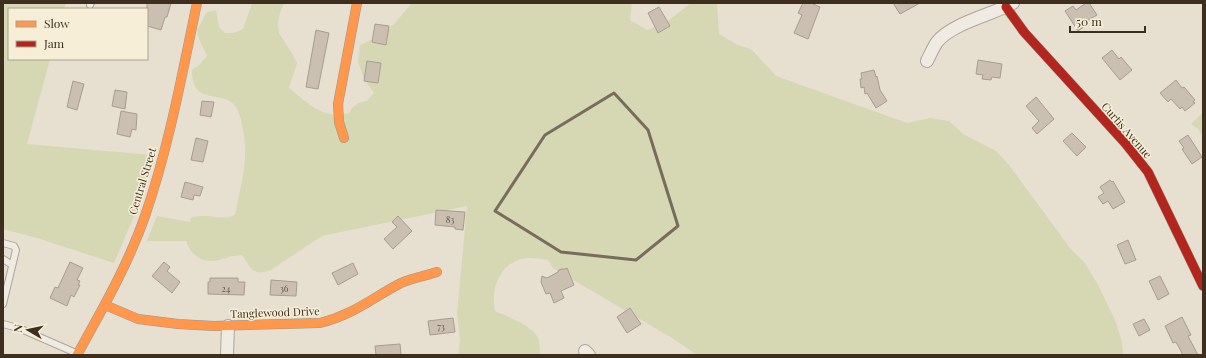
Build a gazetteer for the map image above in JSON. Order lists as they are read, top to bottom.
{
  "streets": {
    "street": ["Curtis Avenue", "Central Street", "Tanglewood Drive"]
  },
  "crossings": [
    ["Central Street", "Tanglewood Drive"]
  ],
  "house_numbers": [
    "83",
    "24",
    "36",
    "73"
  ],
  "legend": ["Slow", "Jam"],
  "scale_bar": "50 m",
  "north": "left"
}
